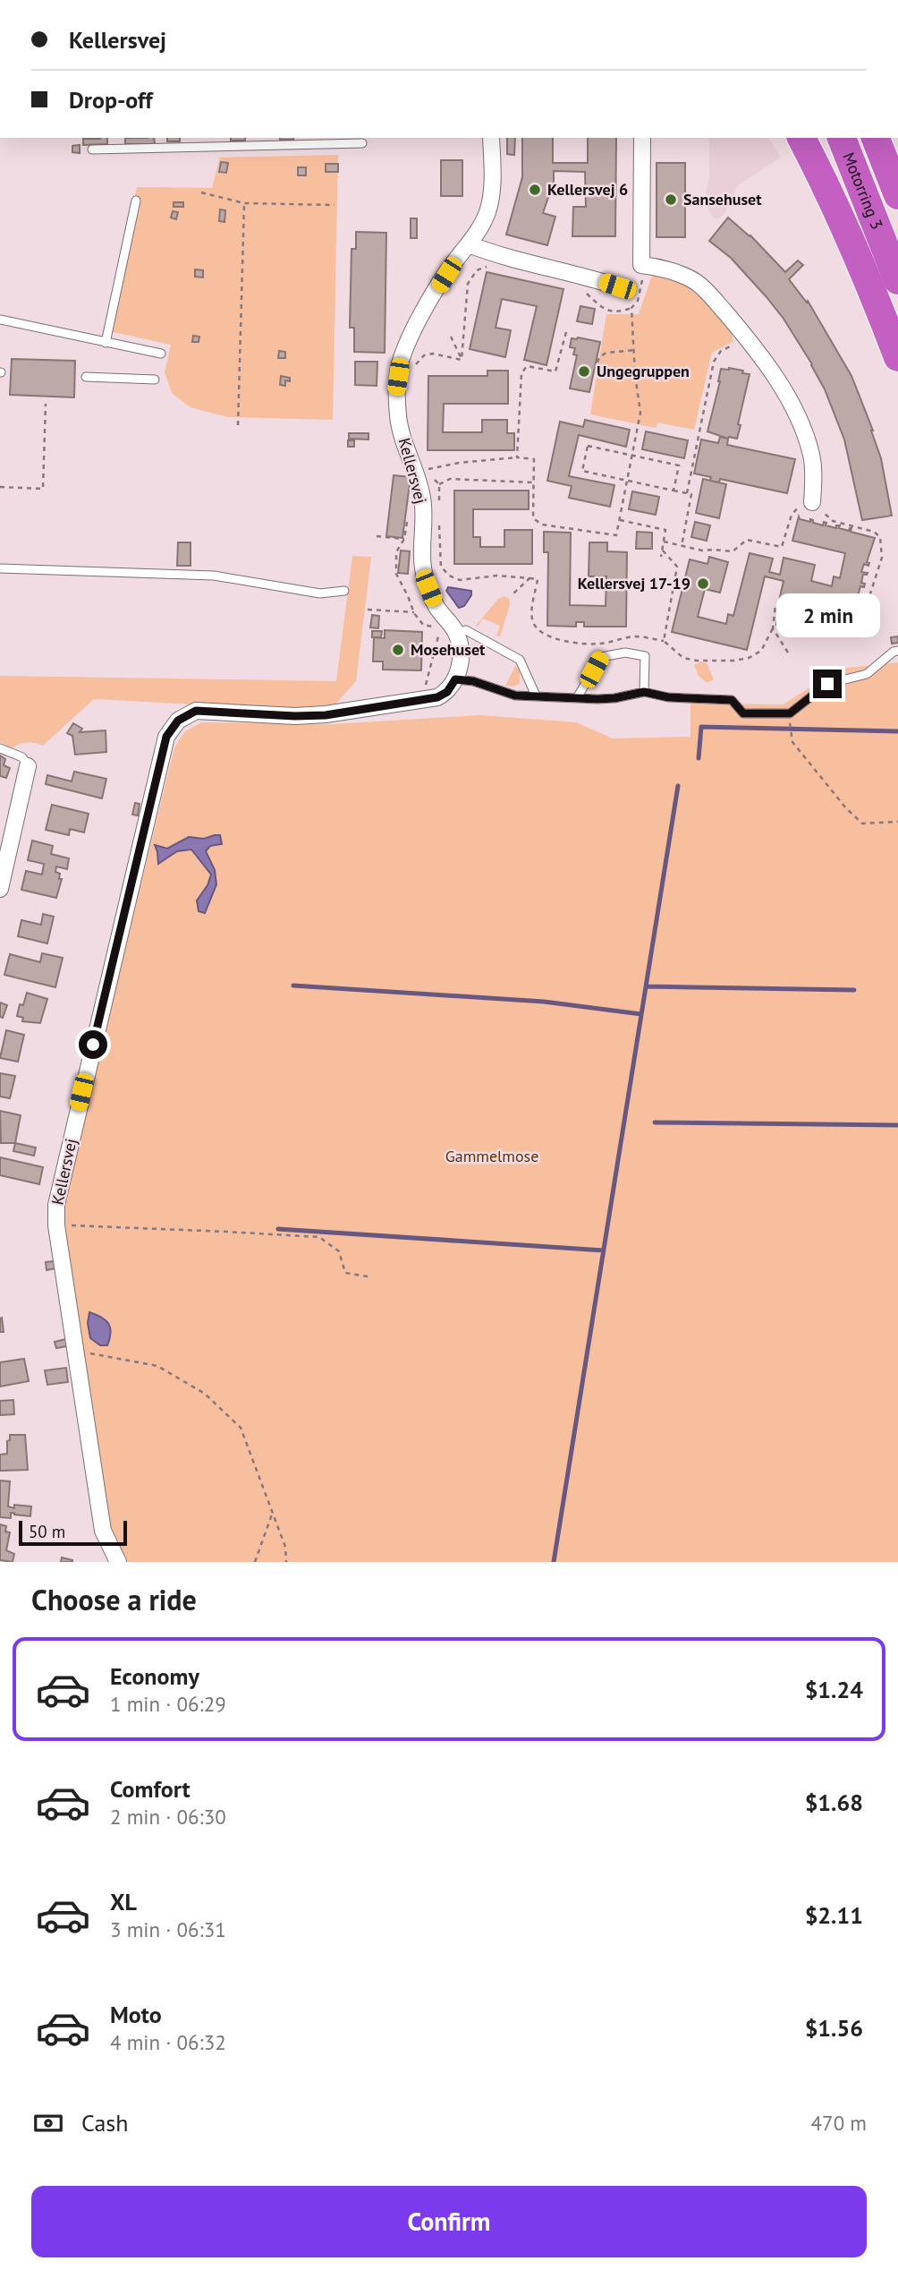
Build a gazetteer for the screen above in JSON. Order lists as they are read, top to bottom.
{
  "streets": {
    "highway": ["Motorring 3"],
    "street": ["Kellersvej"]
  },
  "parks": ["Gammelmose"],
  "places": [
    "Kellersvej 6",
    "Sansehuset",
    "Ungegruppen",
    "Kellersvej 17-19",
    "Mosehuset"
  ],
  "scale_bar": "50 m",
  "page": {
    "banner": ["Kellersvej", "Drop-off"],
    "bubble": "2 min",
    "scale": "50 m",
    "heading": "Choose a ride",
    "list": [
      {
        "name": "Economy",
        "note": "1 min · 06:29",
        "value": "$1.24"
      },
      {
        "name": "Comfort",
        "note": "2 min · 06:30",
        "value": "$1.68"
      },
      {
        "name": "XL",
        "note": "3 min · 06:31",
        "value": "$2.11"
      },
      {
        "name": "Moto",
        "note": "4 min · 06:32",
        "value": "$1.56"
      }
    ],
    "pay": ["Cash", "470 m"],
    "buttons": "Confirm"
  }
}
